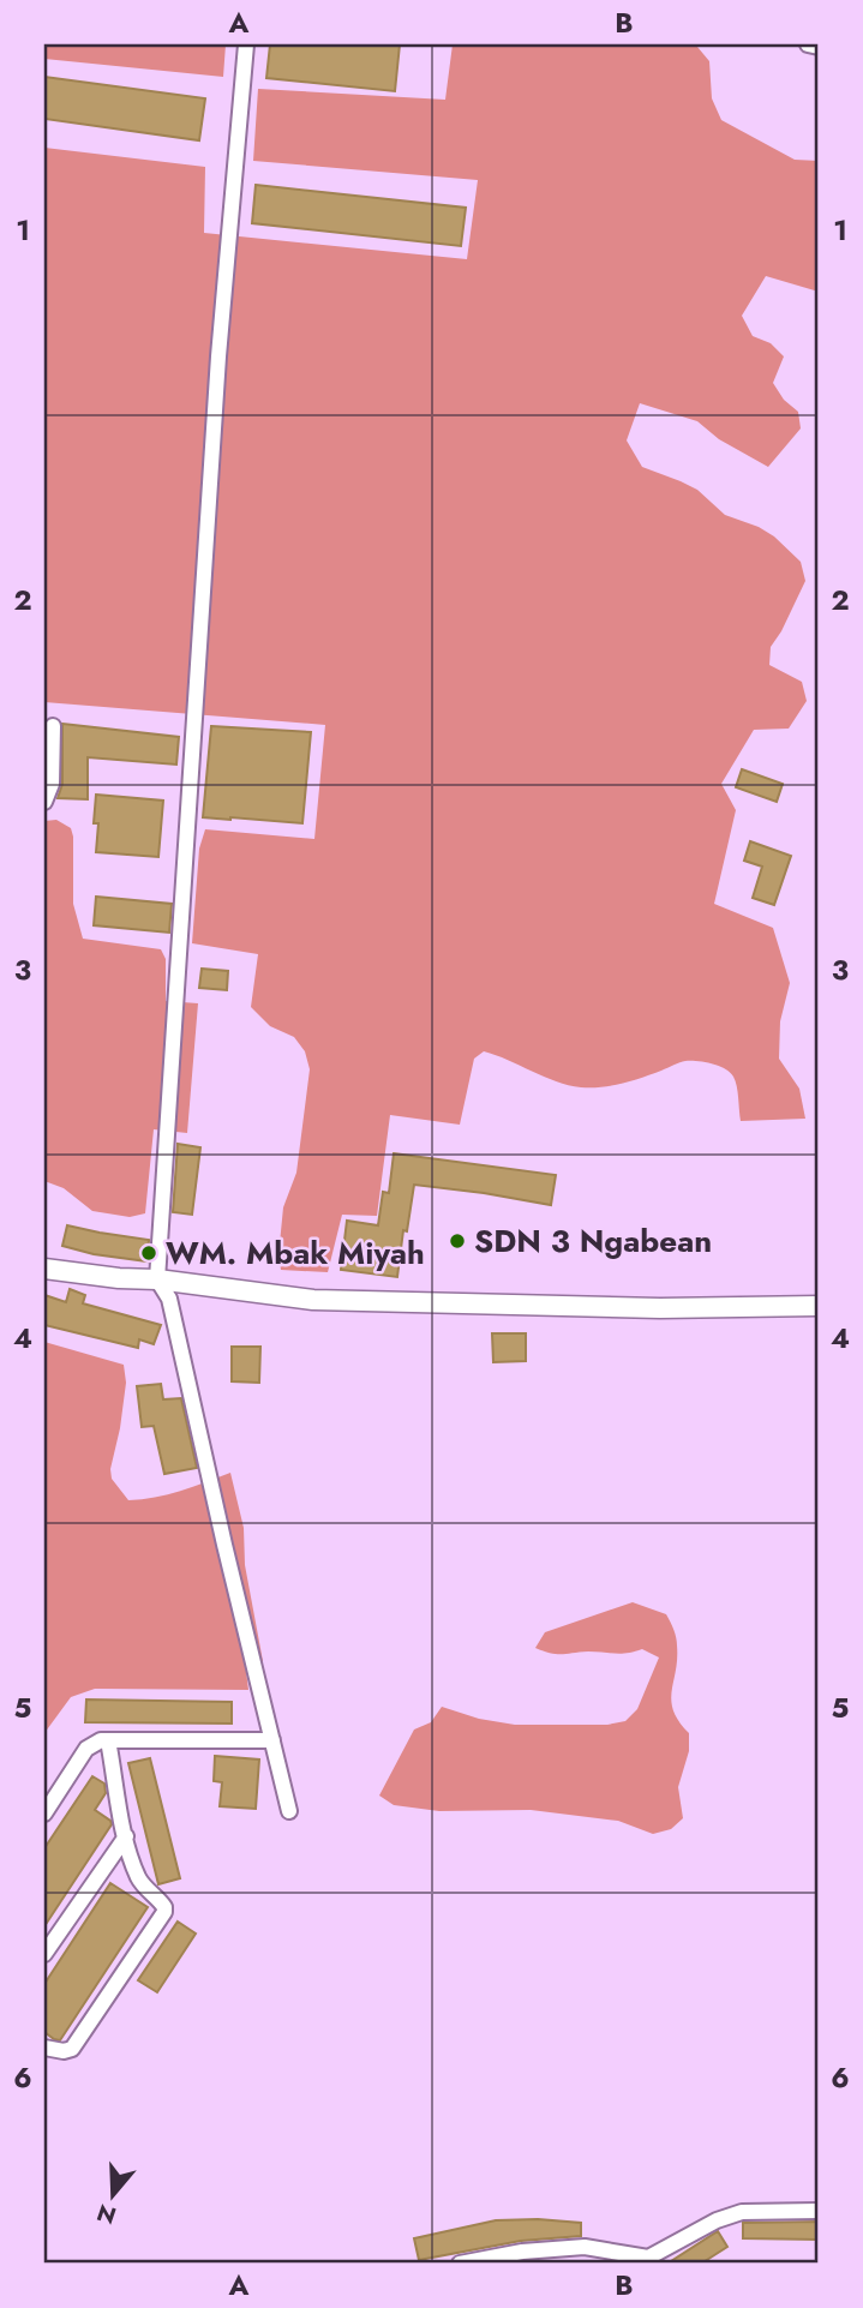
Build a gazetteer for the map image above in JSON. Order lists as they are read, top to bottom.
{
  "places": ["SDN 3 Ngabean", "WM. Mbak Miyah"],
  "north": "bottom",
  "grid": {
    "columns": ["A", "B"],
    "rows": [
      "1",
      "2",
      "3",
      "4",
      "5",
      "6"
    ]
  }
}
